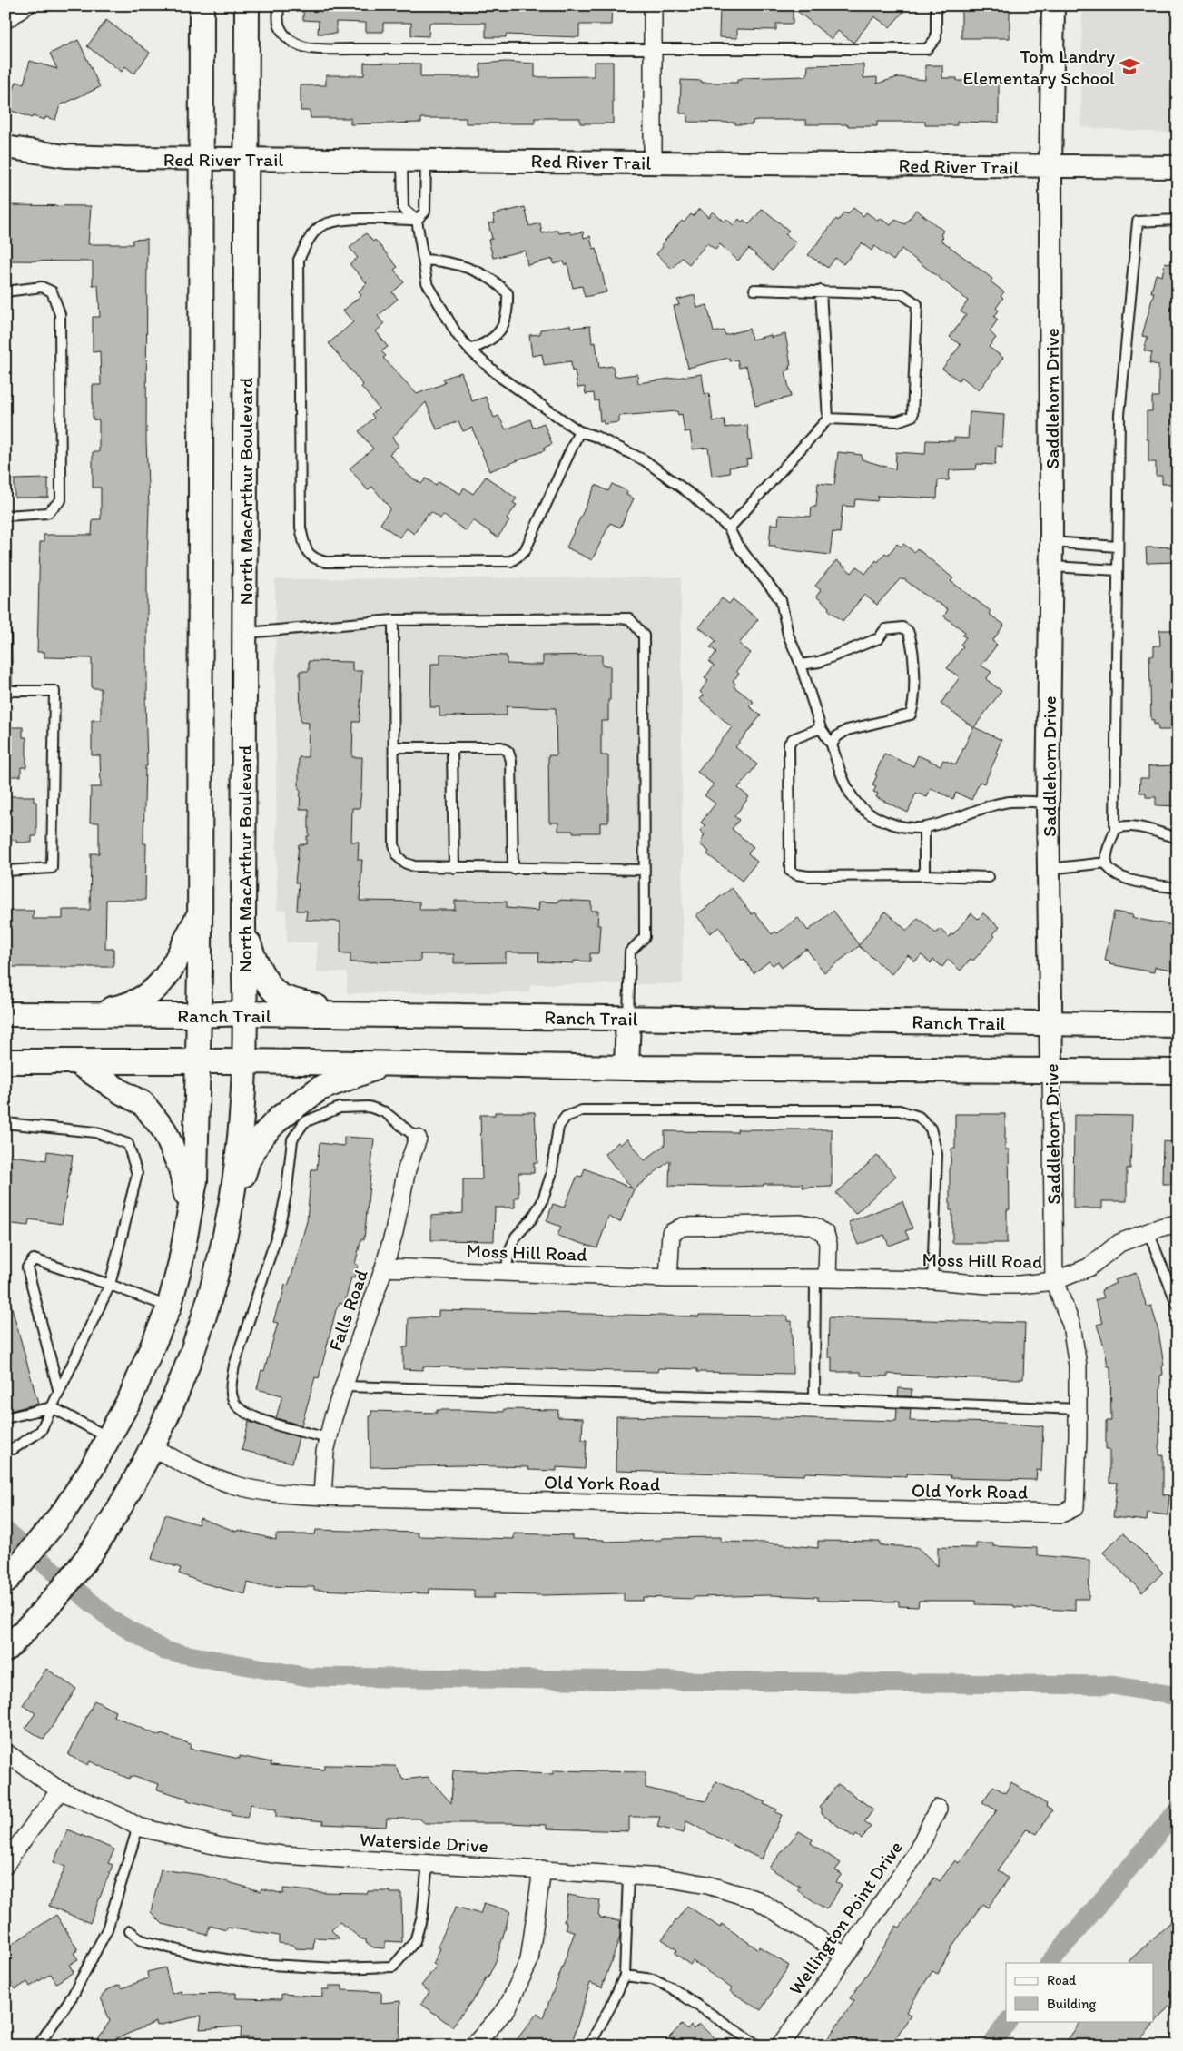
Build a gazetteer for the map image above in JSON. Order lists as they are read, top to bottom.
{
  "streets": {
    "main road": ["North MacArthur Boulevard", "Ranch Trail"],
    "street": [
      "Red River Trail",
      "Saddlehorn Drive",
      "Moss Hill Road",
      "Falls Road",
      "Old York Road",
      "Waterside Drive",
      "Wellington Point Drive"
    ]
  },
  "crossings": [
    ["Red River Trail", "Saddlehorn Drive"],
    ["Red River Trail", "North MacArthur Boulevard"],
    ["Saddlehorn Drive", "Ranch Trail"],
    ["Saddlehorn Drive", "Moss Hill Road"],
    ["Saddlehorn Drive", "Old York Road"],
    ["North MacArthur Boulevard", "Ranch Trail"],
    ["North MacArthur Boulevard", "Old York Road"],
    ["Moss Hill Road", "Falls Road"],
    ["Falls Road", "Old York Road"],
    ["Waterside Drive", "Wellington Point Drive"]
  ],
  "places": {
    "school or university": ["Tom Landry Elementary School"]
  },
  "legend": ["Road", "Building"]
}
